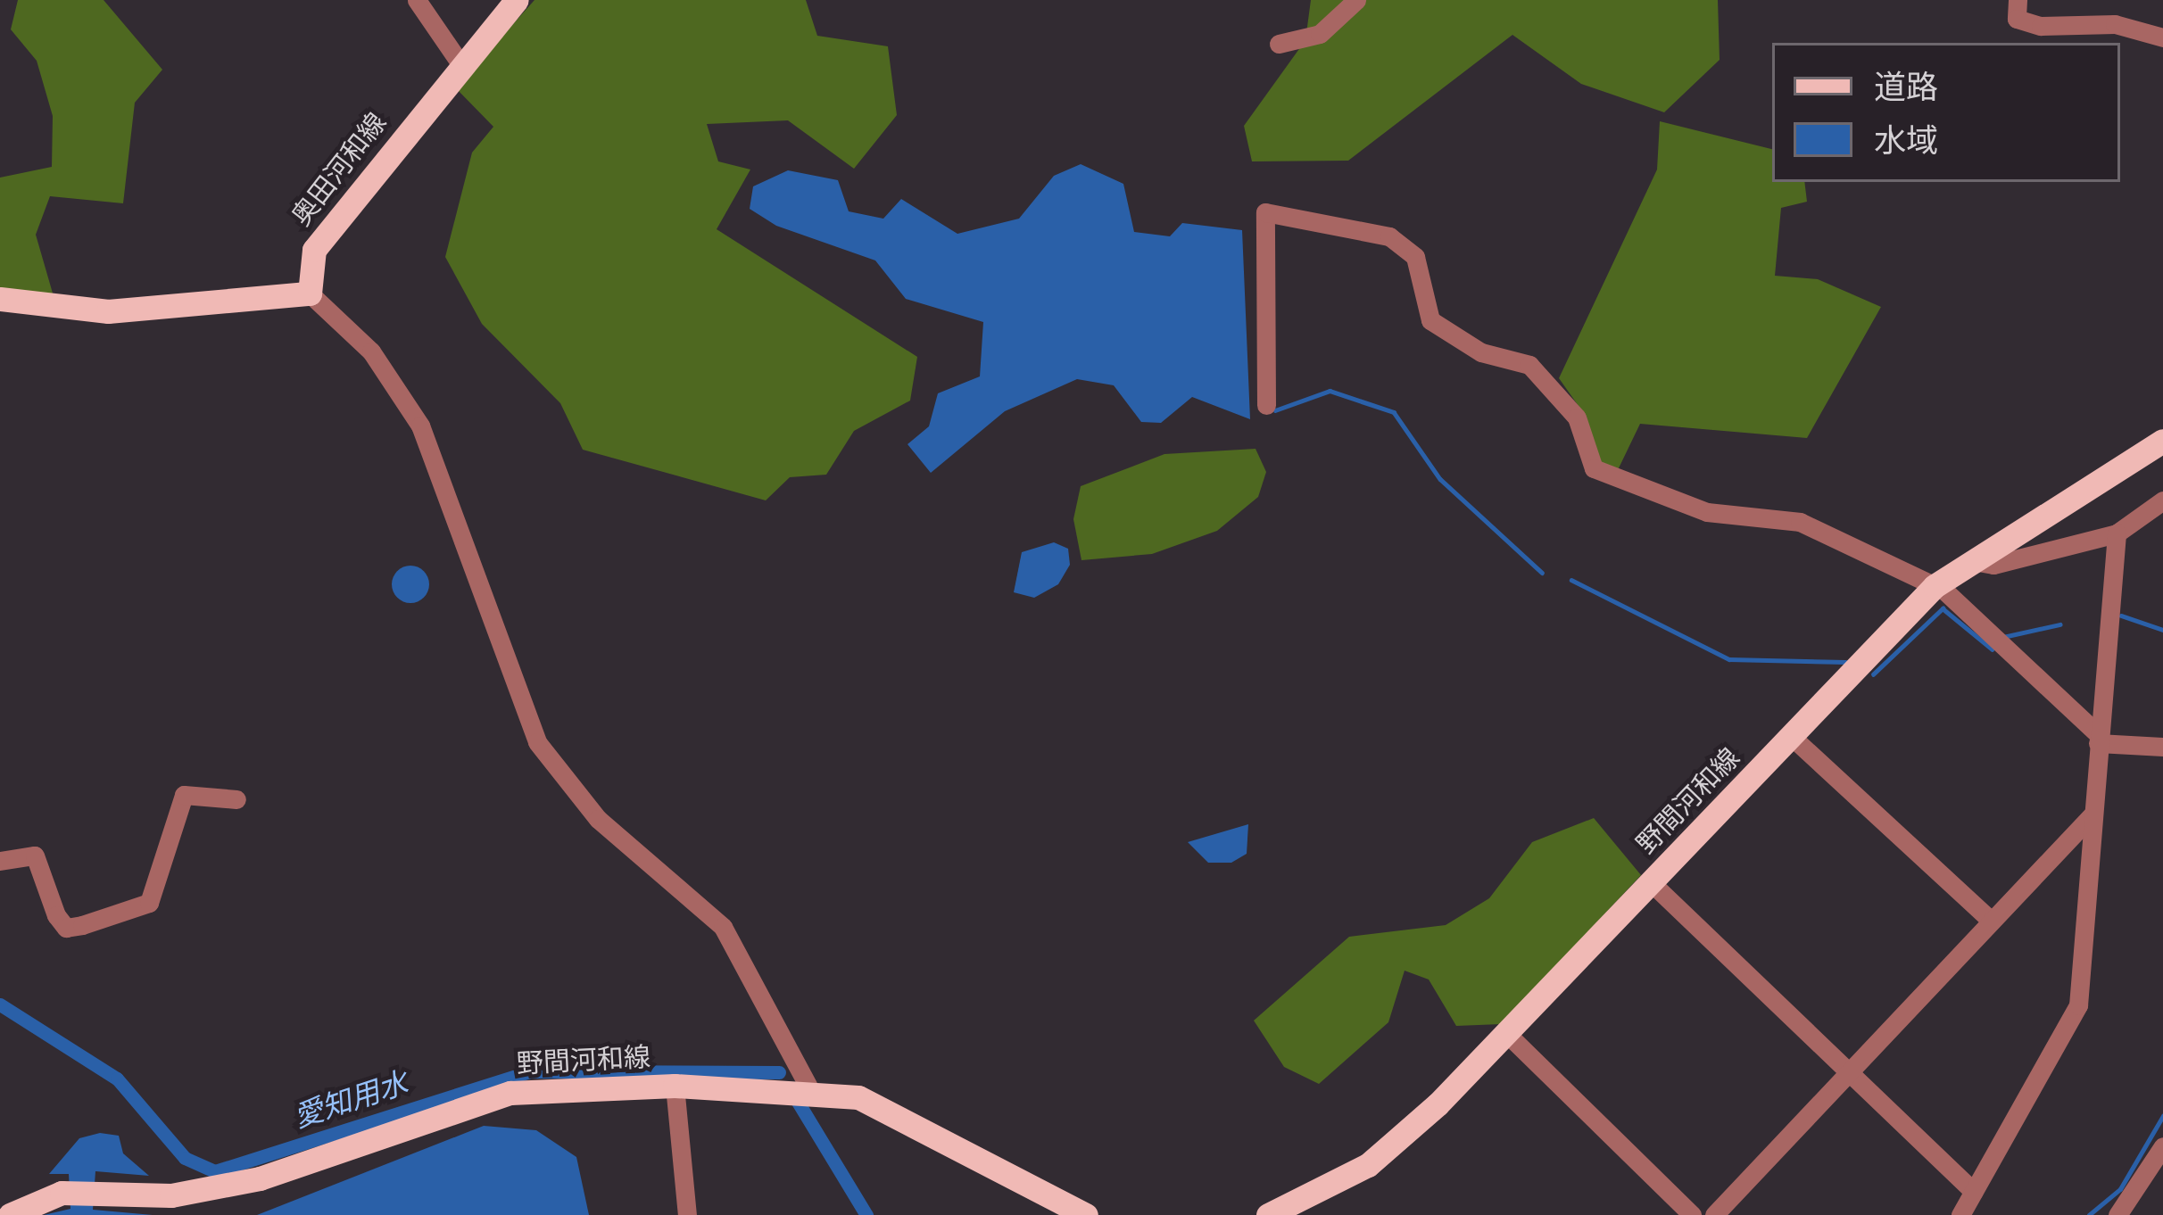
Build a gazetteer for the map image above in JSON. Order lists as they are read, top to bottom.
{
  "streets": {
    "main road": ["奥田河和線", "野間河和線"]
  },
  "water": ["愛知用水"],
  "legend": ["道路", "水域"]
}
